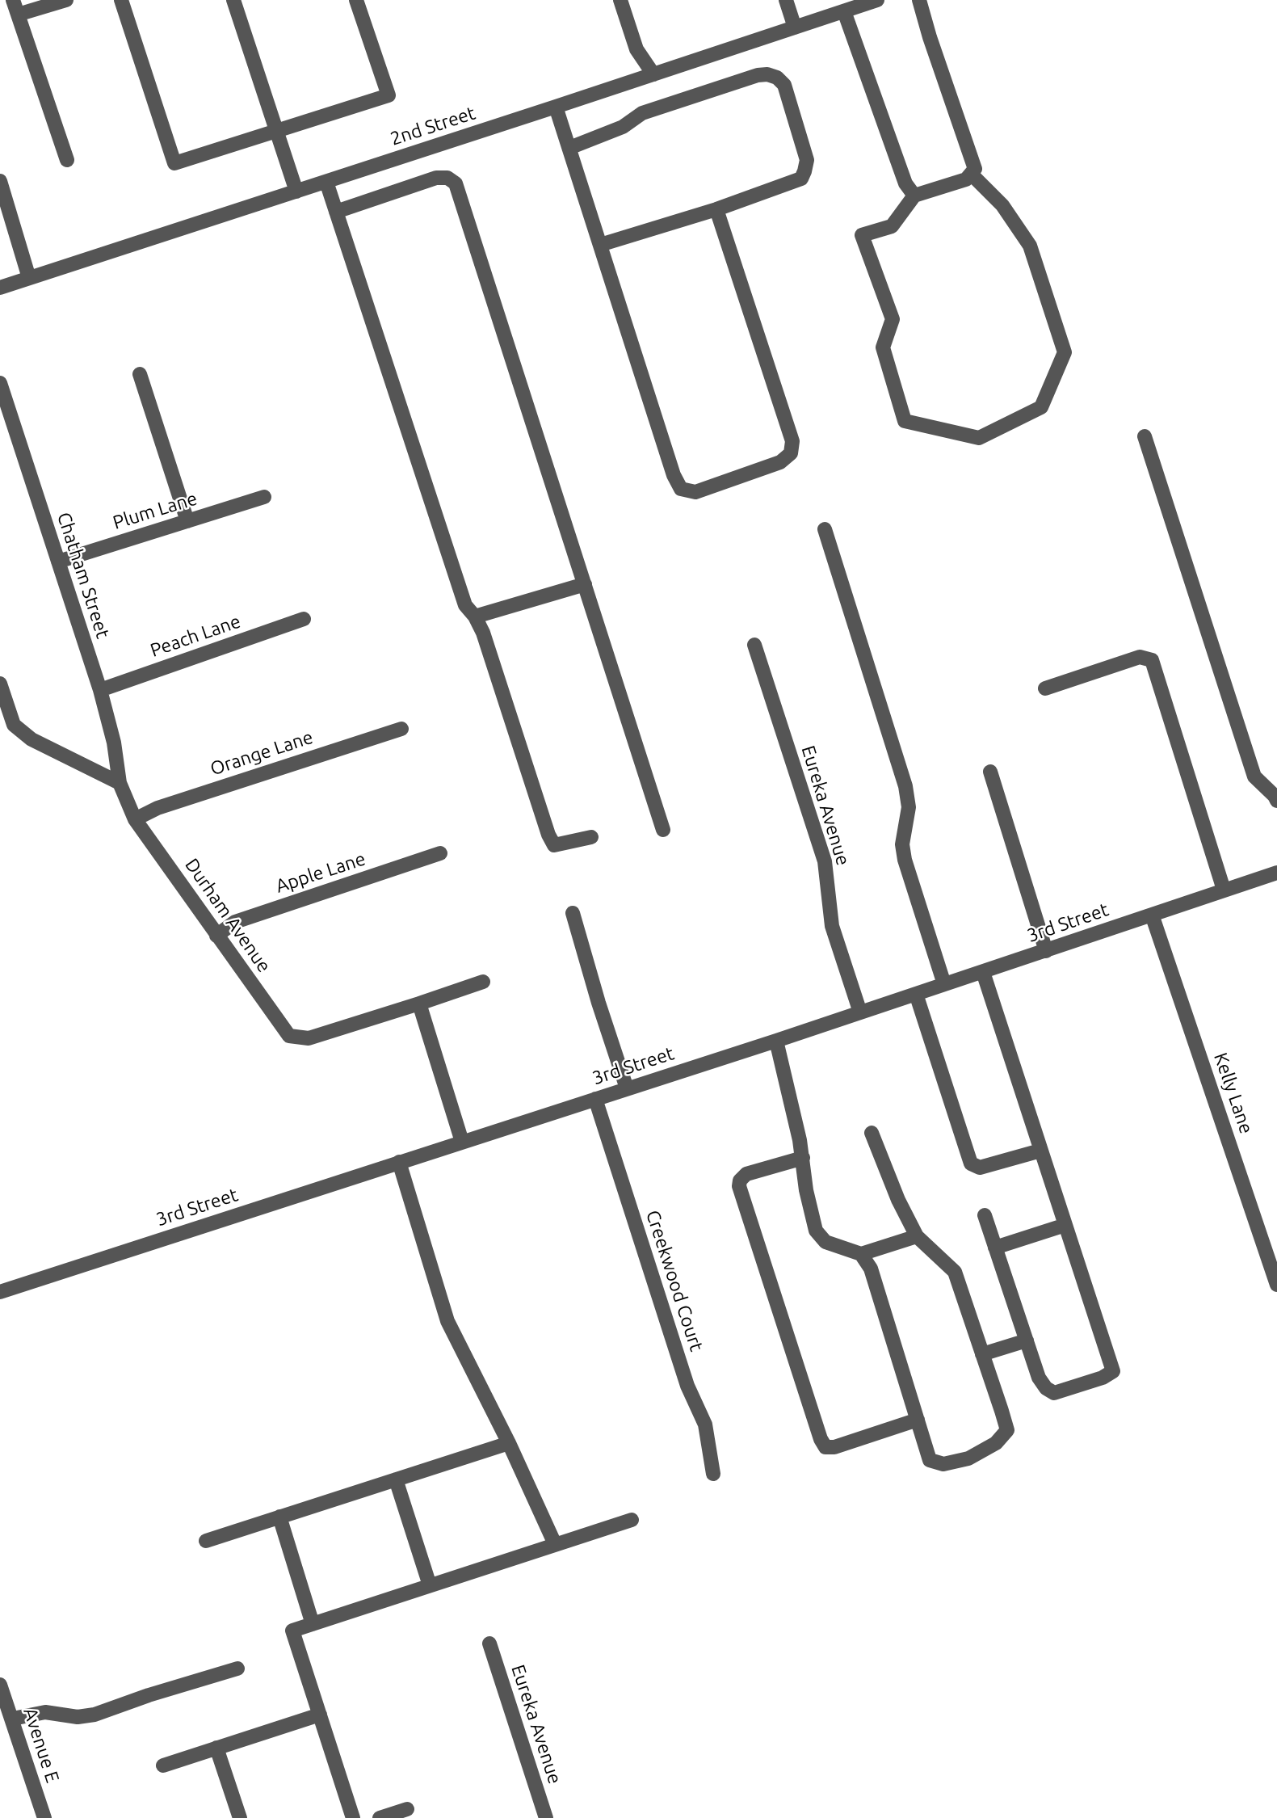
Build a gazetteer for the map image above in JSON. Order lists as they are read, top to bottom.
{
  "streets": {
    "street": [
      "2nd Street",
      "Plum Lane",
      "Chatham Street",
      "Peach Lane",
      "Orange Lane",
      "Eureka Avenue",
      "Apple Lane",
      "Durham Avenue",
      "3rd Street",
      "Kelly Lane",
      "Creekwood Court",
      "Avenue E"
    ]
  },
  "crossings": [
    ["Plum Lane", "Chatham Street"],
    ["Chatham Street", "Peach Lane"],
    ["Chatham Street", "Durham Avenue"],
    ["Orange Lane", "Durham Avenue"],
    ["Eureka Avenue", "3rd Street"],
    ["Apple Lane", "Durham Avenue"],
    ["3rd Street", "Kelly Lane"],
    ["3rd Street", "Creekwood Court"]
  ]
}
